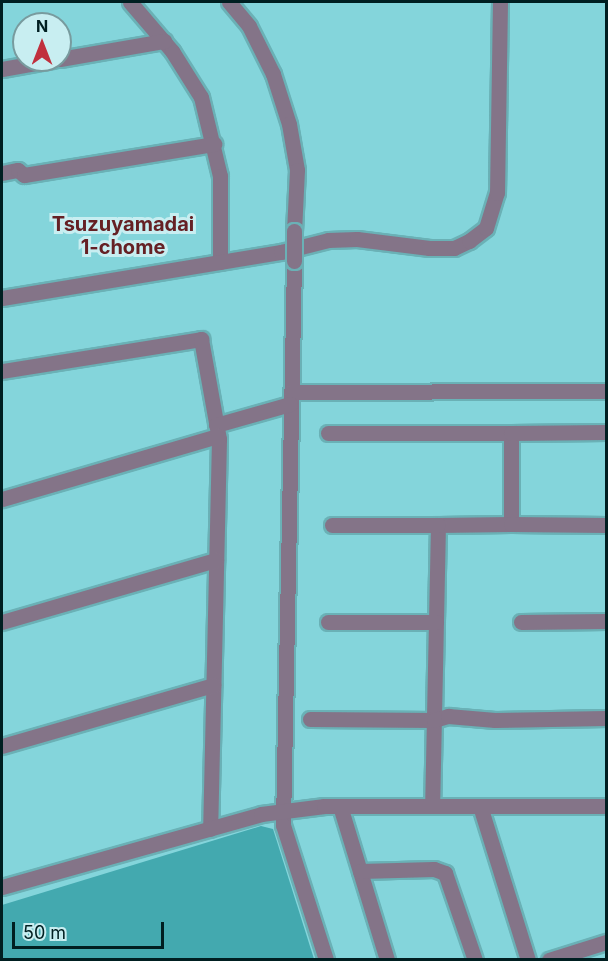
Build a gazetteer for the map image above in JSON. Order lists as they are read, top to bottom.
{
  "districts": ["Tsuzuyamadai 1-chome"],
  "scale_bar": "50 m",
  "north": "top"
}
